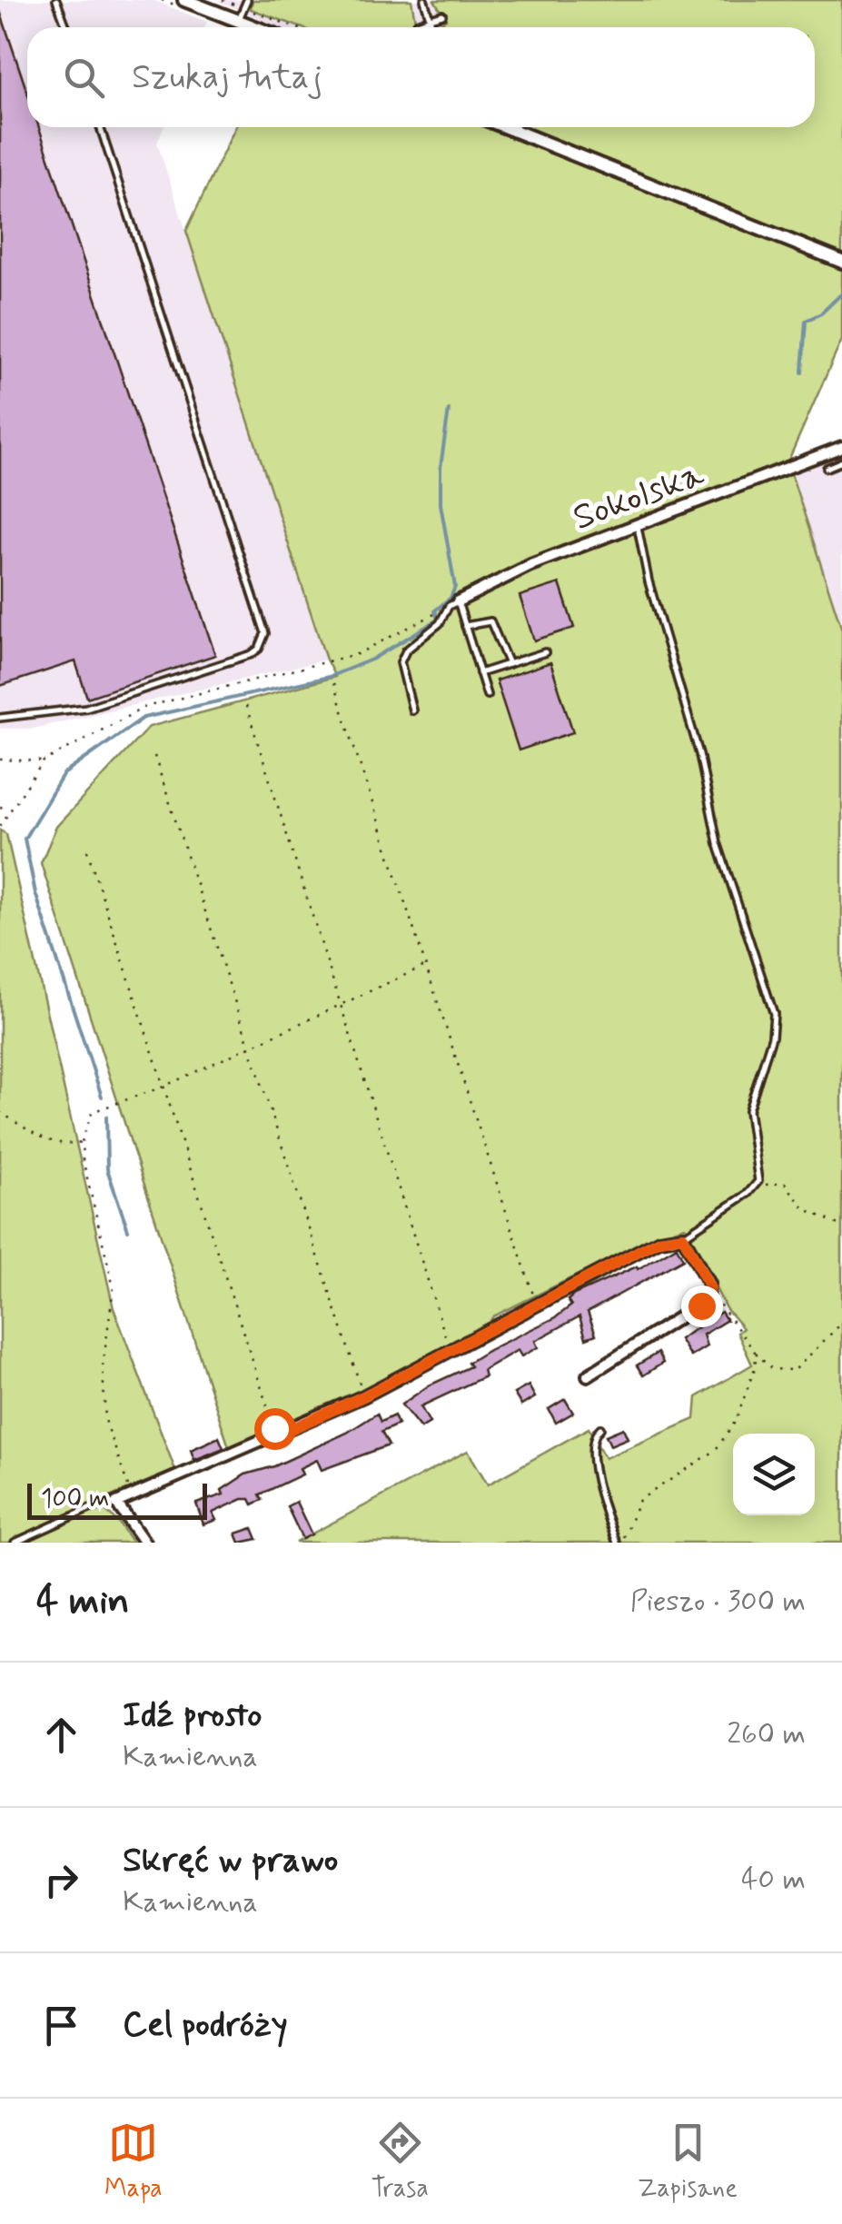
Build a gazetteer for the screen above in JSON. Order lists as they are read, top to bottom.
{
  "streets": {
    "street": ["Sokolska"]
  },
  "scale_bar": "100 m",
  "page": {
    "search": "Szukaj tutaj",
    "scale": "100 m",
    "heading": ["4 min", "Pieszo · 300 m"],
    "list": [
      ["Idź prosto", "Kamienna", "260 m"],
      ["Skręć w prawo", "Kamienna", "40 m"],
      "Cel podróży"
    ],
    "nav": ["Mapa", "Trasa", "Zapisane"]
  }
}
